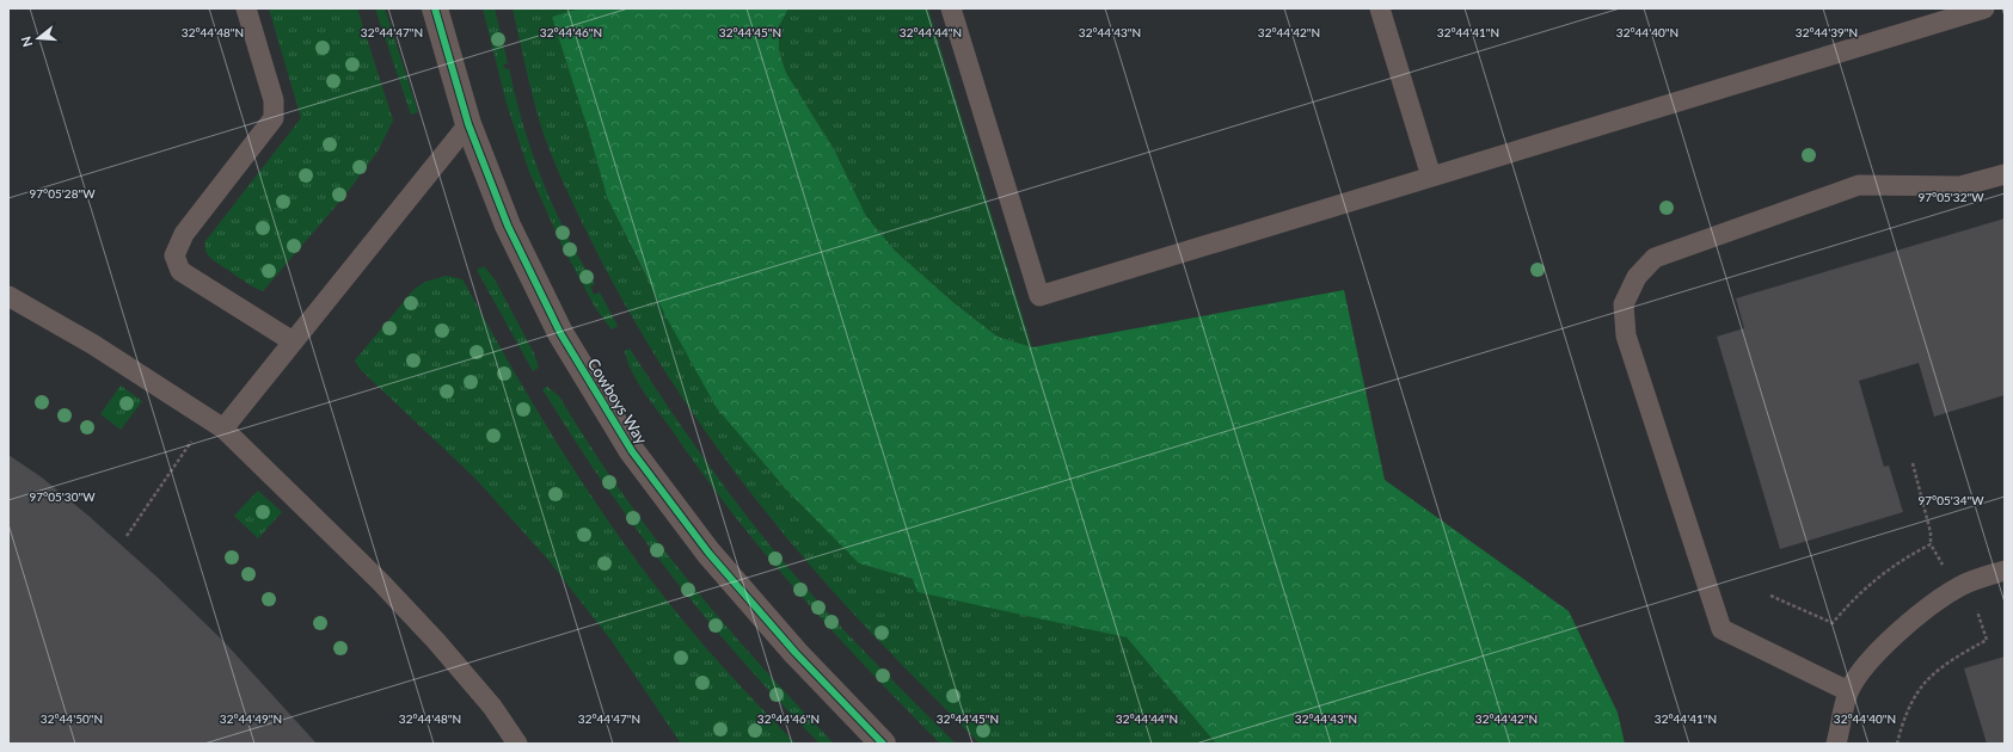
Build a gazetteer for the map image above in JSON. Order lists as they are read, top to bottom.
{
  "streets": {
    "street": ["Cowboys Way"]
  },
  "north": "left",
  "coordinates": [
    "32°44'39\"N",
    "32°44'48\"N",
    "32°44'47\"N",
    "32°44'46\"N",
    "32°44'45\"N",
    "32°44'44\"N",
    "32°44'43\"N",
    "32°44'42\"N",
    "32°44'41\"N",
    "32°44'40\"N",
    "97°05'28\"W",
    "97°05'32\"W",
    "97°05'30\"W",
    "97°05'34\"W",
    "32°44'50\"N",
    "32°44'49\"N"
  ]
}
